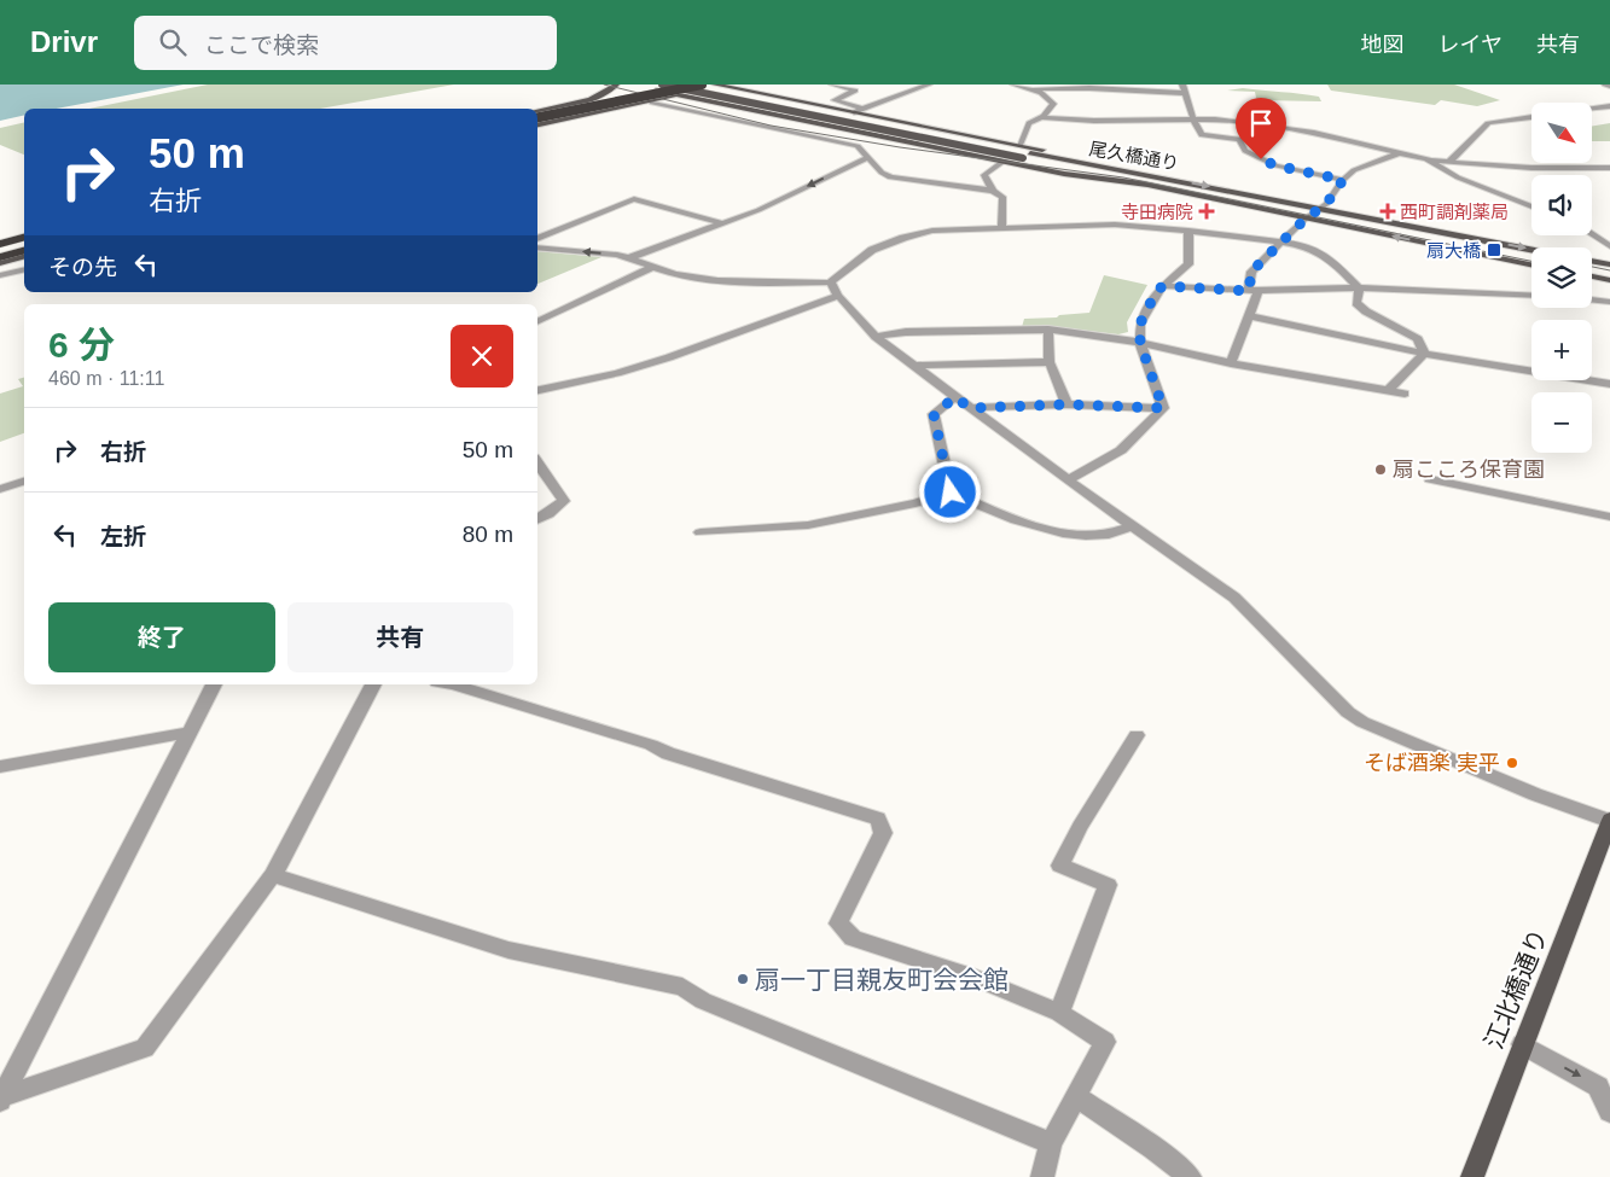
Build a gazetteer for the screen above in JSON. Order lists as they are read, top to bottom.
{
  "streets": {
    "main road": ["尾久橋通り", "江北橋通り"]
  },
  "places": {
    "health": ["寺田病院", "西町調剤薬局"],
    "transit": ["扇大橋"],
    "other": ["扇こころ保育園", "そば酒楽 実平", "扇一丁目親友町会会館"]
  },
  "north": "bottom right",
  "page": {
    "header": "Drivr",
    "search": "ここで検索",
    "nav": ["地図", "レイヤ", "共有"],
    "map_buttons": ["+", "−"],
    "turn": ["50 m", "右折"],
    "then": "その先",
    "heading": ["6 分", "460 m · 11:11"],
    "list": [
      {
        "name": "右折",
        "value": "50 m"
      },
      {
        "name": "左折",
        "value": "80 m"
      }
    ],
    "buttons": ["終了", "共有"]
  }
}
